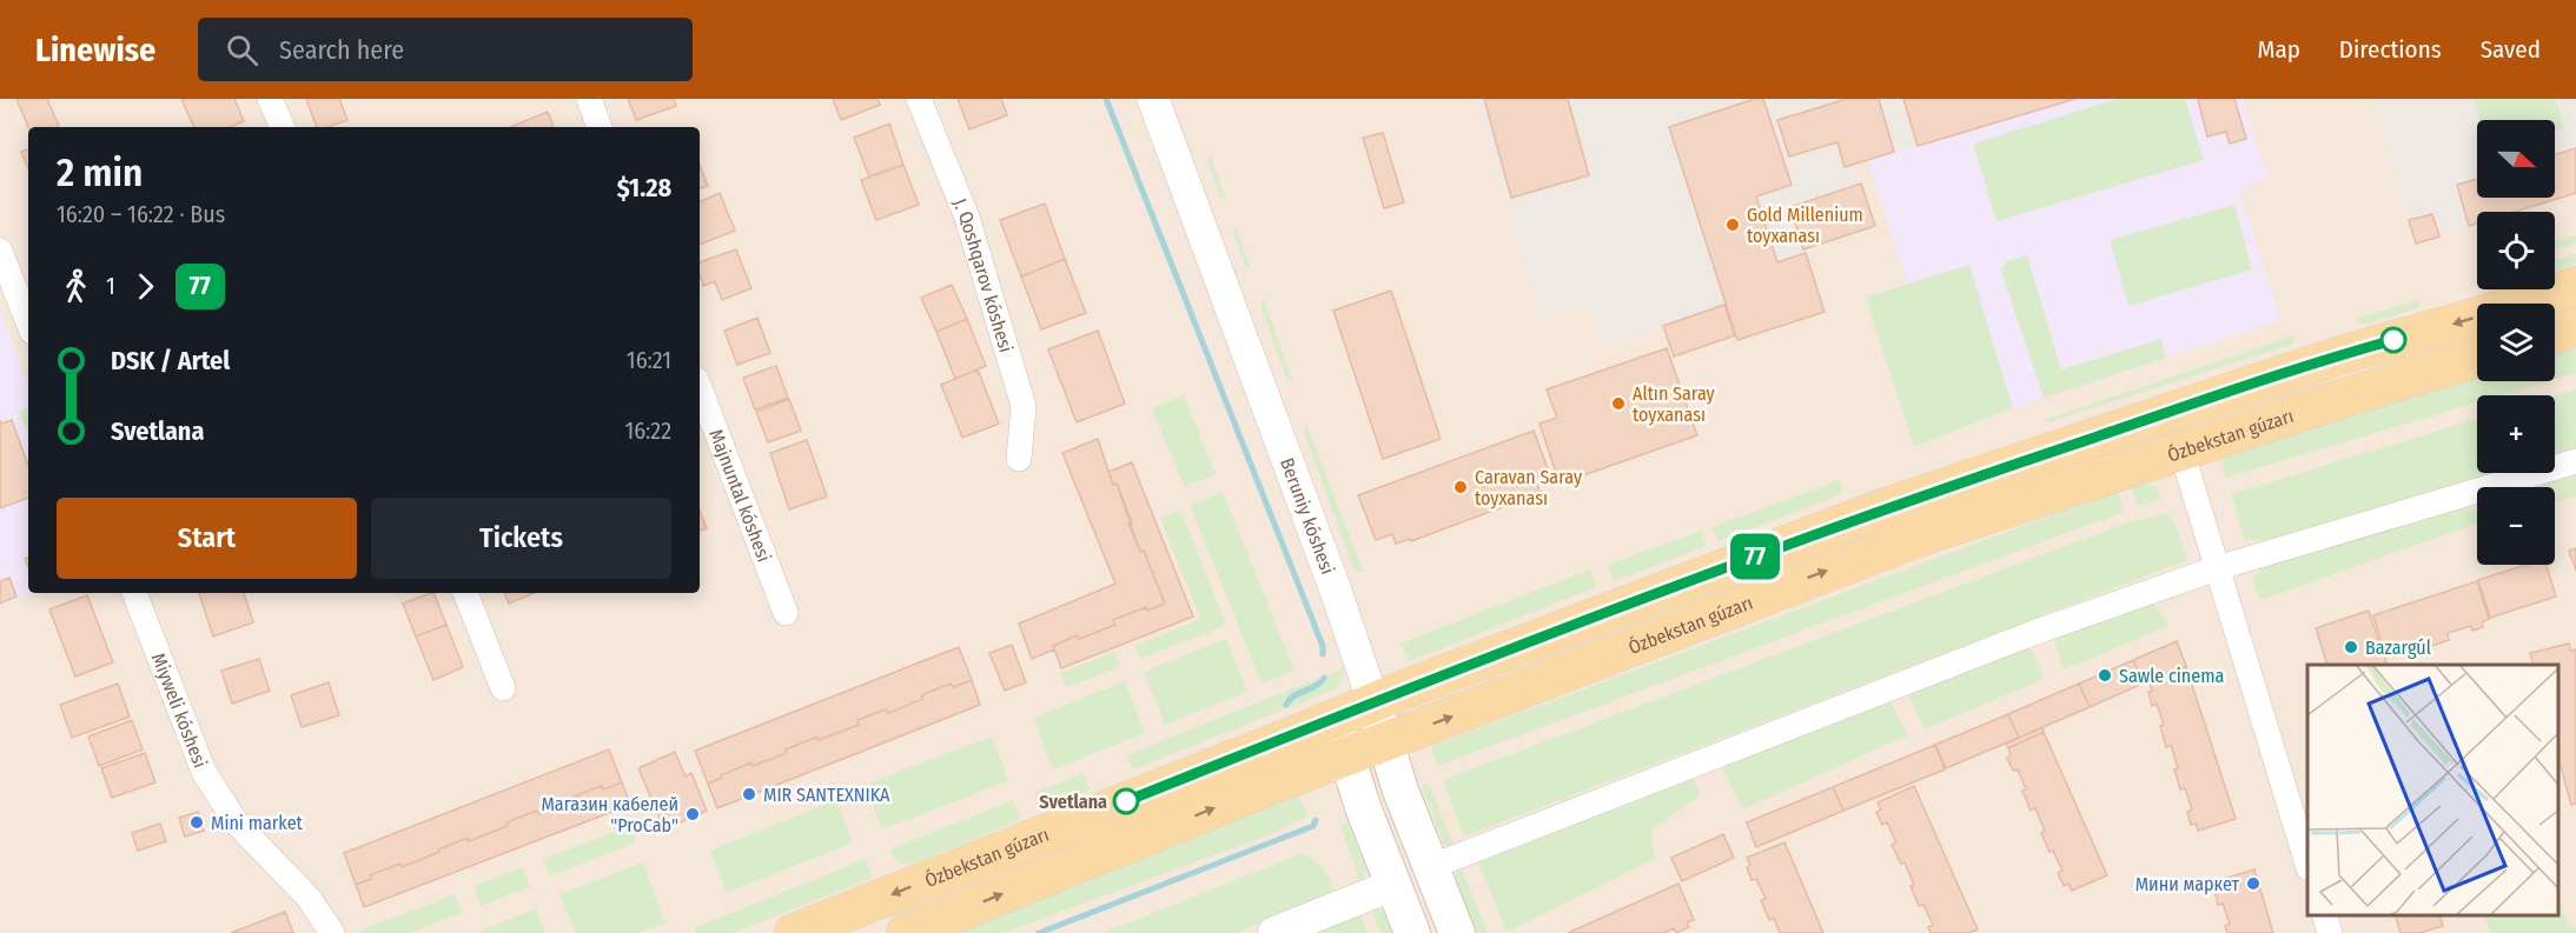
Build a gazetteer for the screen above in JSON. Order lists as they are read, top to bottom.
{
  "streets": {
    "main road": ["Ózbekstan gúzarı", "Beruniy kóshesi"],
    "street": ["J. Qoshqarov kóshesi", "Majnuntal kóshesi", "Miyweli kóshesi"]
  },
  "crossings": [
    ["Ózbekstan gúzarı", "Beruniy kóshesi"]
  ],
  "places": [
    "Gold Millenium toyxanası",
    "Altın Saray toyxanası",
    "Caravan Saray toyxanası",
    "Bazargúl",
    "Sawle cinema",
    "MIR SANTEXNIKA",
    "Svetlana",
    "Магазин кабелей \"ProCab\"",
    "Mini market",
    "Мини маркет"
  ],
  "lines": ["bus line 77"],
  "north": "right",
  "page": {
    "header": "Linewise",
    "search": "Search here",
    "nav": ["Map", "Directions", "Saved"],
    "on_map": "77",
    "map_buttons": ["+", "−"],
    "heading": ["2 min", "16:20 – 16:22 · Bus", "$1.28"],
    "legs": ["1", "77"],
    "list": [
      {
        "name": "DSK / Artel",
        "value": "16:21"
      },
      {
        "name": "Svetlana",
        "value": "16:22"
      }
    ],
    "buttons": ["Start", "Tickets"]
  }
}
